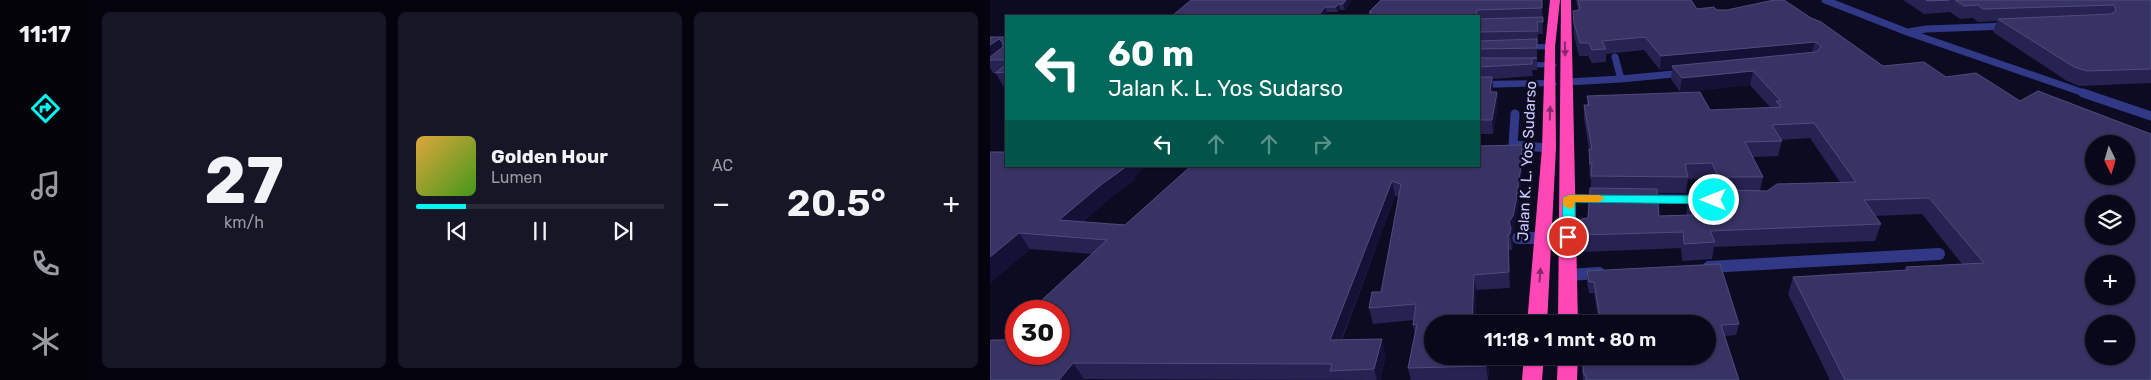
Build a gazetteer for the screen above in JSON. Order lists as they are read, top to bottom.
{
  "streets": {
    "highway": ["Jalan K. L. Yos Sudarso"]
  },
  "north": "bottom",
  "page": {
    "tabs": "11:17",
    "tile": [
      ["27", "km/h"],
      "AC"
    ],
    "turn": ["60 m", "Jalan K. L. Yos Sudarso"],
    "map_buttons": ["+", "−"],
    "song": ["Golden Hour", "Lumen"],
    "heat": ["−", "20.5°", "+"],
    "limit": "30",
    "trip": "11:18 · 1 mnt · 80 m"
  }
}
